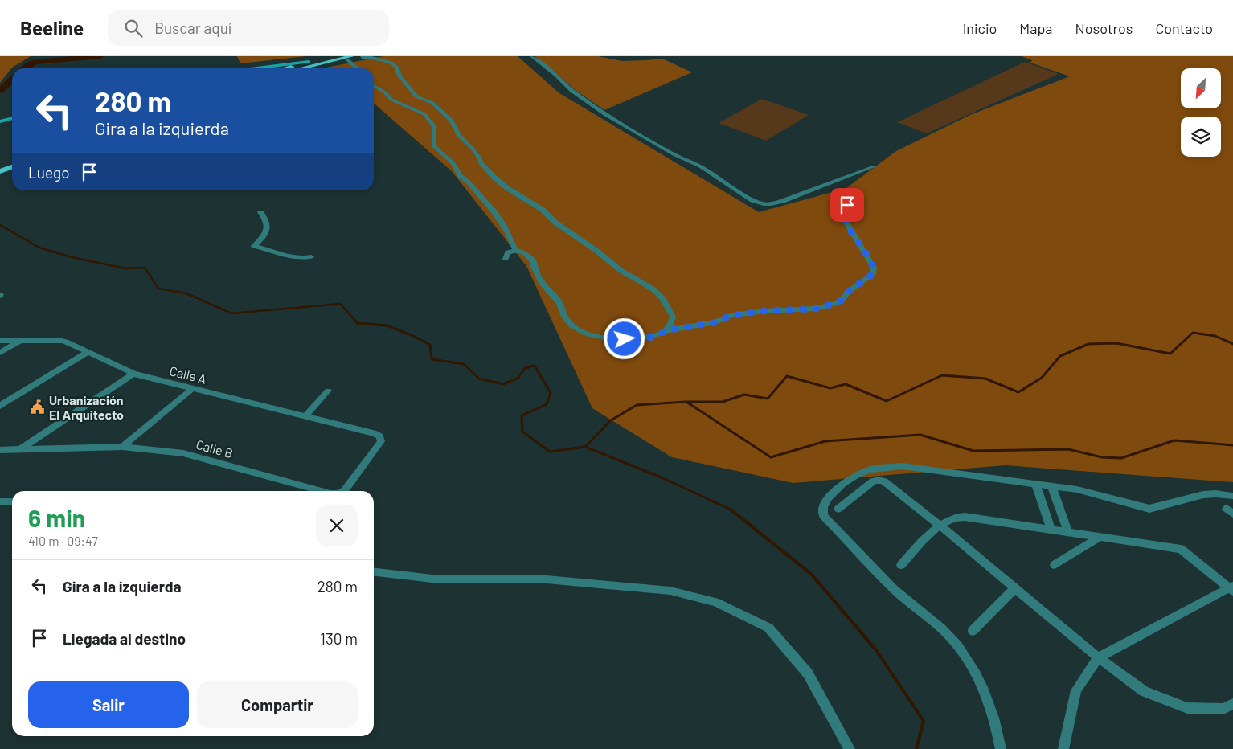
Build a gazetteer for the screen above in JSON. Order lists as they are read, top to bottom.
{
  "streets": {
    "street": ["Calle A", "Calle B"]
  },
  "crossings": [
    ["Calle A", "Calle B"]
  ],
  "places": {
    "public building": ["Urbanización El Arquitecto"]
  },
  "north": "bottom left",
  "page": {
    "header": "Beeline",
    "search": "Buscar aquí",
    "nav": [
      "Inicio",
      "Mapa",
      "Nosotros",
      "Contacto"
    ],
    "turn": ["280 m", "Gira a la izquierda"],
    "then": "Luego",
    "heading": ["6 min", "410 m · 09:47"],
    "list": [
      {
        "name": "Gira a la izquierda",
        "value": "280 m"
      },
      {
        "name": "Llegada al destino",
        "value": "130 m"
      }
    ],
    "buttons": ["Salir", "Compartir"]
  }
}
